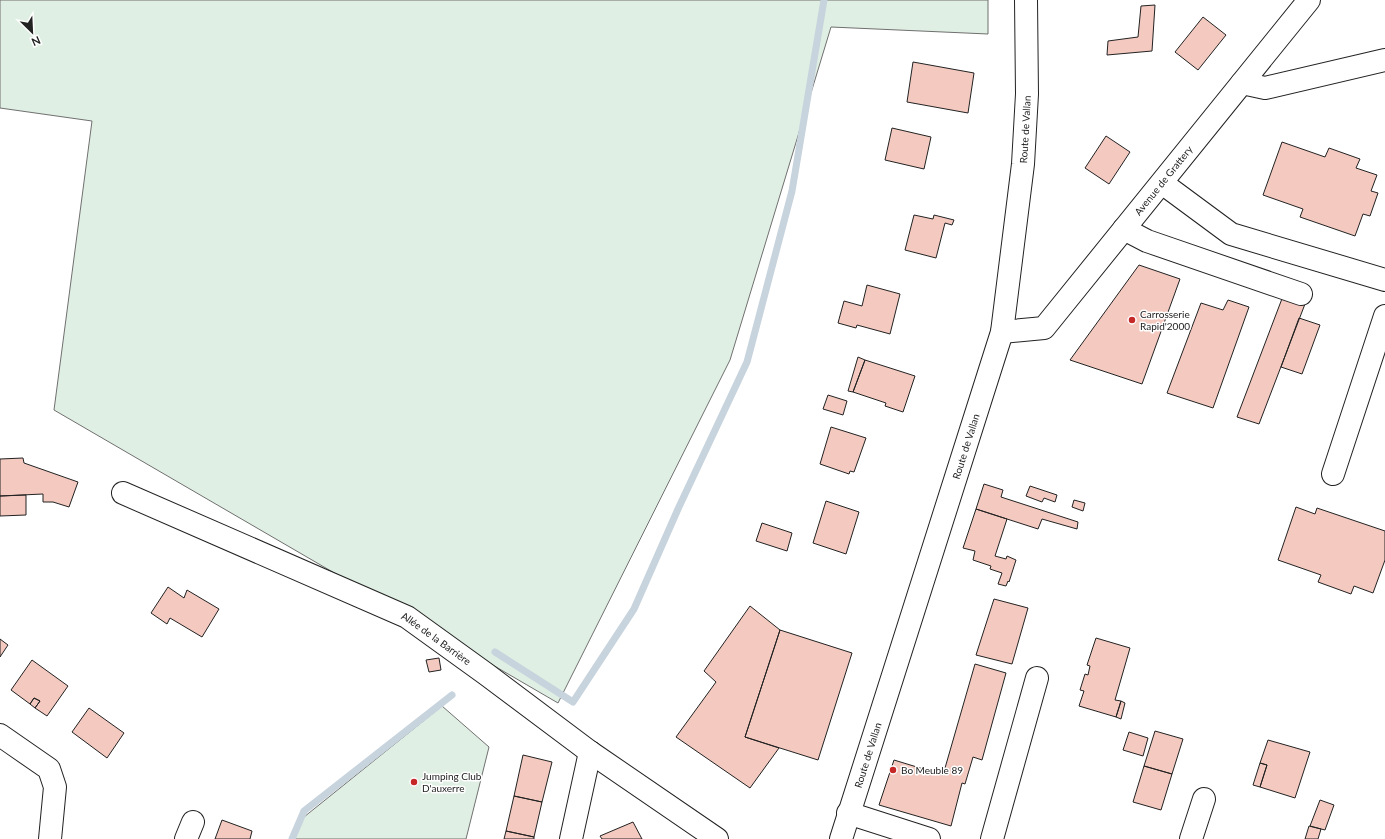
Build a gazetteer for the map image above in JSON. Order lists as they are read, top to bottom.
{
  "streets": {
    "street": ["Route de Vallan", "Avenue de Grattery", "Allée de la Barrière"]
  },
  "crossings": [
    ["Route de Vallan", "Avenue de Grattery"]
  ],
  "places": ["Carrosserie Rapid'2000", "Bo Meuble 89", "Jumping Club D'auxerre"],
  "north": "bottom right"
}
